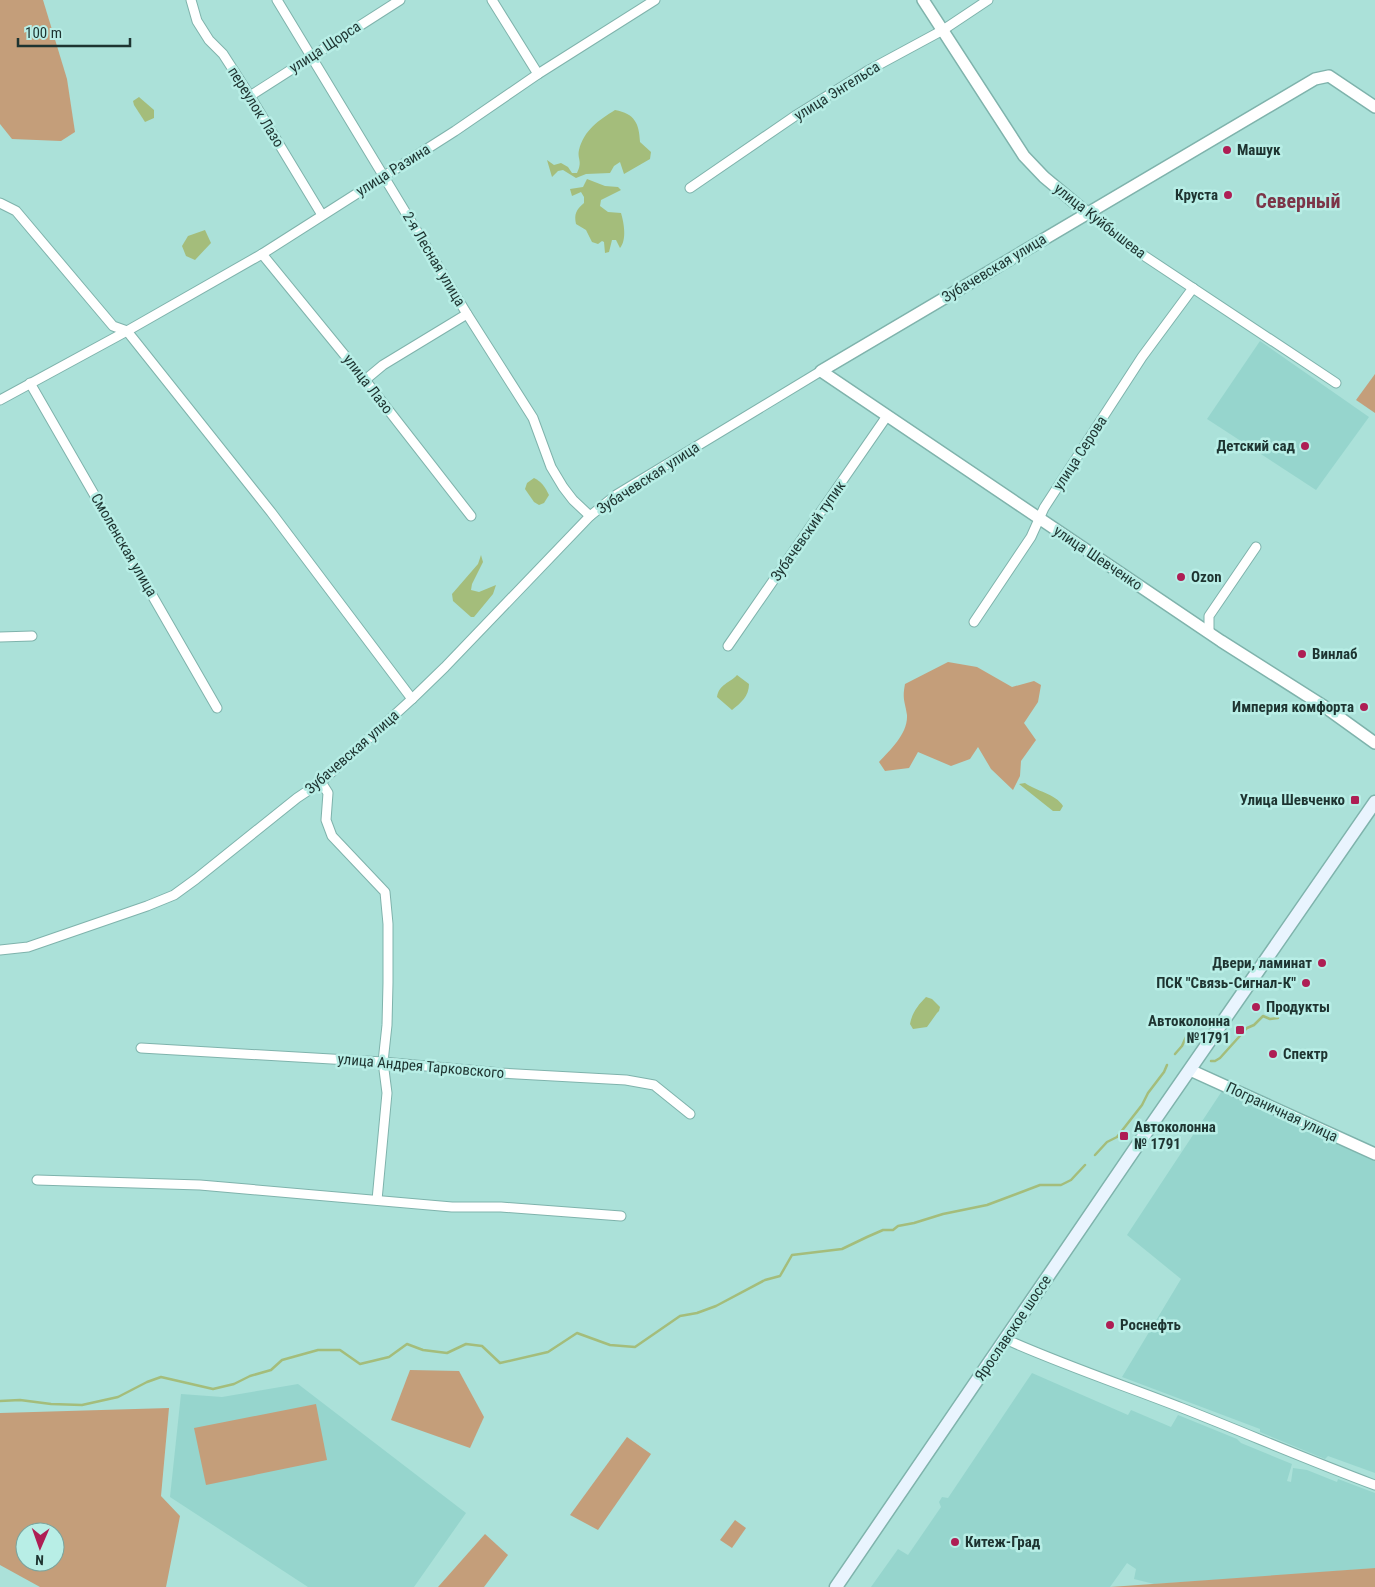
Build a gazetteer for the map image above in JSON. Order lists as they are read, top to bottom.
{
  "streets": {
    "main road": ["Ярославское шоссе"],
    "street": [
      "улица Щорса",
      "улица Энгельса",
      "переулок Лазо",
      "улица Разина",
      "улица Куйбышева",
      "2-я Лесная улица",
      "Зубачевская улица",
      "улица Лазо",
      "улица Серова",
      "Зубачевский тупик",
      "Смоленская улица",
      "улица Шевченко",
      "улица Андрея Тарковского",
      "Пограничная улица"
    ]
  },
  "crossings": [
    ["улица Щорса", "переулок Лазо"],
    ["улица Щорса", "2-я Лесная улица"],
    ["улица Энгельса", "улица Куйбышева"],
    ["переулок Лазо", "улица Разина"],
    ["улица Разина", "2-я Лесная улица"],
    ["улица Разина", "улица Лазо"],
    ["улица Разина", "Смоленская улица"],
    ["улица Куйбышева", "Зубачевская улица"],
    ["улица Куйбышева", "улица Серова"],
    ["2-я Лесная улица", "Зубачевская улица"],
    ["Зубачевская улица", "улица Шевченко"],
    ["улица Серова", "улица Шевченко"],
    ["Зубачевский тупик", "улица Шевченко"],
    ["Пограничная улица", "Ярославское шоссе"]
  ],
  "districts": ["Северный"],
  "places": {
    "other": [
      "Машук",
      "Круста",
      "Детский сад",
      "Ozon",
      "Винлаб",
      "Империя комфорта",
      "Двери, ламинат",
      "ПСК \"Связь-Сигнал-К\"",
      "Продукты",
      "Спектр",
      "Роснефть",
      "Китеж-Град"
    ],
    "transit": ["Улица Шевченко", "Автоколонна №1791", "Автоколонна № 1791"]
  },
  "scale_bar": "100 m",
  "north": "bottom"
}
